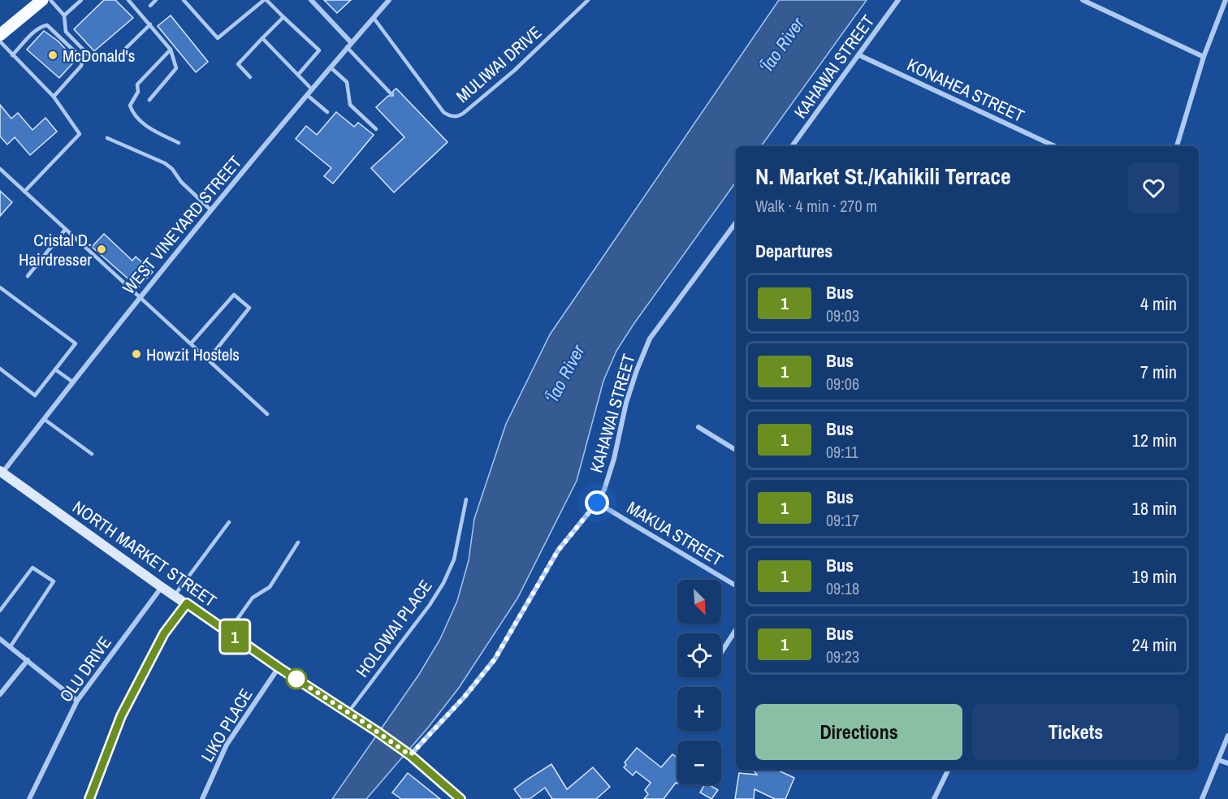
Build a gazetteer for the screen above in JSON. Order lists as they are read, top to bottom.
{
  "streets": {
    "street": [
      "KAHAWAI STREET",
      "KONAHEA STREET",
      "WEST VINEYARD STREET",
      "MAKUA STREET",
      "NORTH MARKET STREET",
      "OLU DRIVE",
      "LIKO PLACE"
    ],
    "lane": ["MULIWAI DRIVE", "HOLOWAI PLACE"]
  },
  "crossings": [
    ["MULIWAI DRIVE", "WEST VINEYARD STREET"],
    ["KAHAWAI STREET", "KONAHEA STREET"],
    ["KAHAWAI STREET", "MAKUA STREET"],
    ["KAHAWAI STREET", "NORTH MARKET STREET"],
    ["WEST VINEYARD STREET", "NORTH MARKET STREET"],
    ["NORTH MARKET STREET", "HOLOWAI PLACE"],
    ["NORTH MARKET STREET", "OLU DRIVE"],
    ["NORTH MARKET STREET", "LIKO PLACE"]
  ],
  "water": ["ʻĪao River"],
  "places": ["McDonald's", "Cristal D. Hairdresser", "Howzit Hostels"],
  "lines": ["bus line 1"],
  "north": "bottom right",
  "page": {
    "on_map": "1",
    "heading": [
      ["N. Market St./Kahikili Terrace", "Walk · 4 min · 270 m"],
      "Departures"
    ],
    "list": [
      {
        "mark": "1",
        "name": "Bus",
        "note": "09:03",
        "value": "4 min"
      },
      {
        "mark": "1",
        "name": "Bus",
        "note": "09:06",
        "value": "7 min"
      },
      {
        "mark": "1",
        "name": "Bus",
        "note": "09:11",
        "value": "12 min"
      },
      {
        "mark": "1",
        "name": "Bus",
        "note": "09:17",
        "value": "18 min"
      },
      {
        "mark": "1",
        "name": "Bus",
        "note": "09:18",
        "value": "19 min"
      },
      {
        "mark": "1",
        "name": "Bus",
        "note": "09:23",
        "value": "24 min"
      }
    ],
    "map_buttons": ["+", "−"],
    "buttons": ["Directions", "Tickets"]
  }
}
